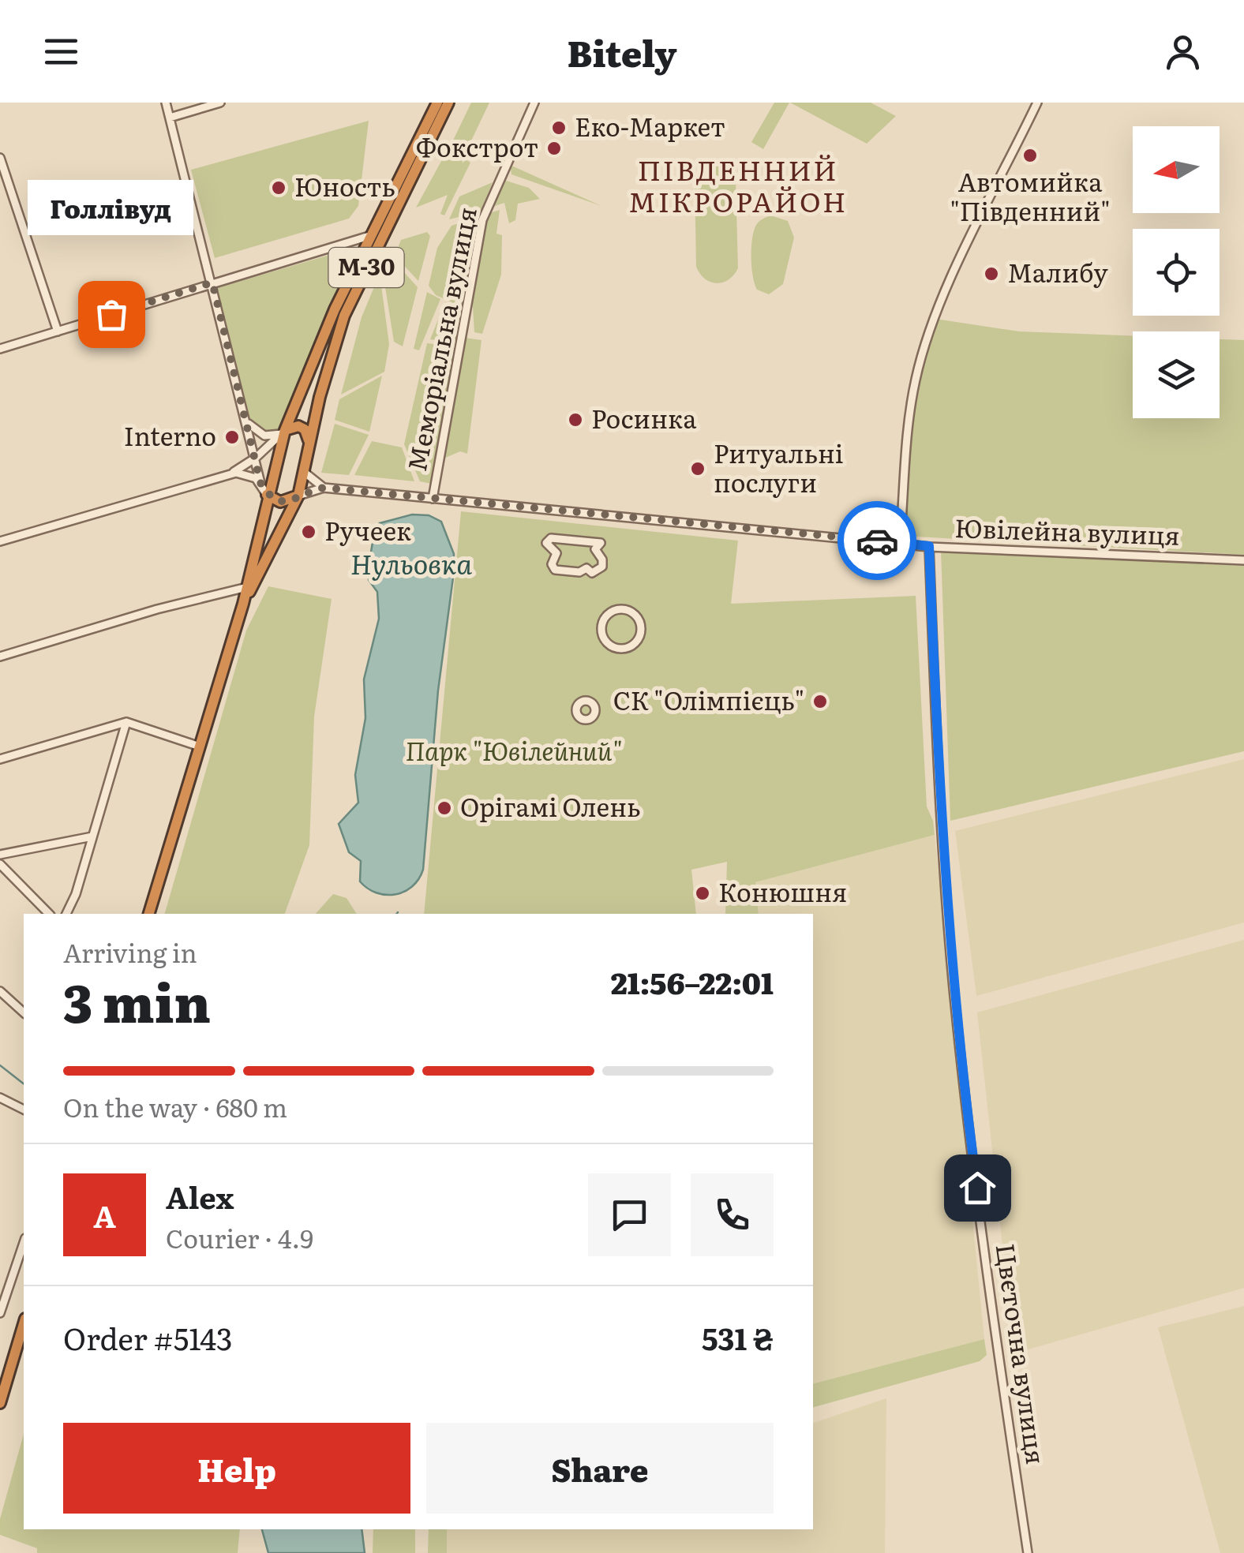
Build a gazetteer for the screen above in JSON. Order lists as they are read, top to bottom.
{
  "streets": {
    "highway": ["М-30"],
    "street": ["Меморіальна вулиця", "Ювілейна вулиця", "Цвєточна вулиця"]
  },
  "crossings": [
    ["М-30", "Ювілейна вулиця"],
    ["Меморіальна вулиця", "Ювілейна вулиця"],
    ["Ювілейна вулиця", "Цвєточна вулиця"]
  ],
  "districts": ["ПІВДЕННИЙ МІКРОРАЙОН"],
  "water": ["Нульовка"],
  "parks": ["Парк \"Ювілейний\""],
  "places": [
    "Еко-Маркет",
    "Фокстрот",
    "Автомийка \"Південний\"",
    "Юность",
    "Малибу",
    "Голлівуд",
    "Росинка",
    "Interno",
    "Ритуальні послуги",
    "Ручеек",
    "СК \"Олімпієць\"",
    "Орігамі Олень",
    "Конюшня"
  ],
  "north": "left",
  "page": {
    "header": "Bitely",
    "bubble": "Голлівуд",
    "heading": ["3 min", "Arriving in", "21:56–22:01"],
    "panel": [
      "Alex",
      "Courier · 4.9",
      "Order #5143",
      "531 ₴"
    ],
    "bar": "On the way · 680 m",
    "round": "A",
    "buttons": ["Help", "Share"]
  }
}
